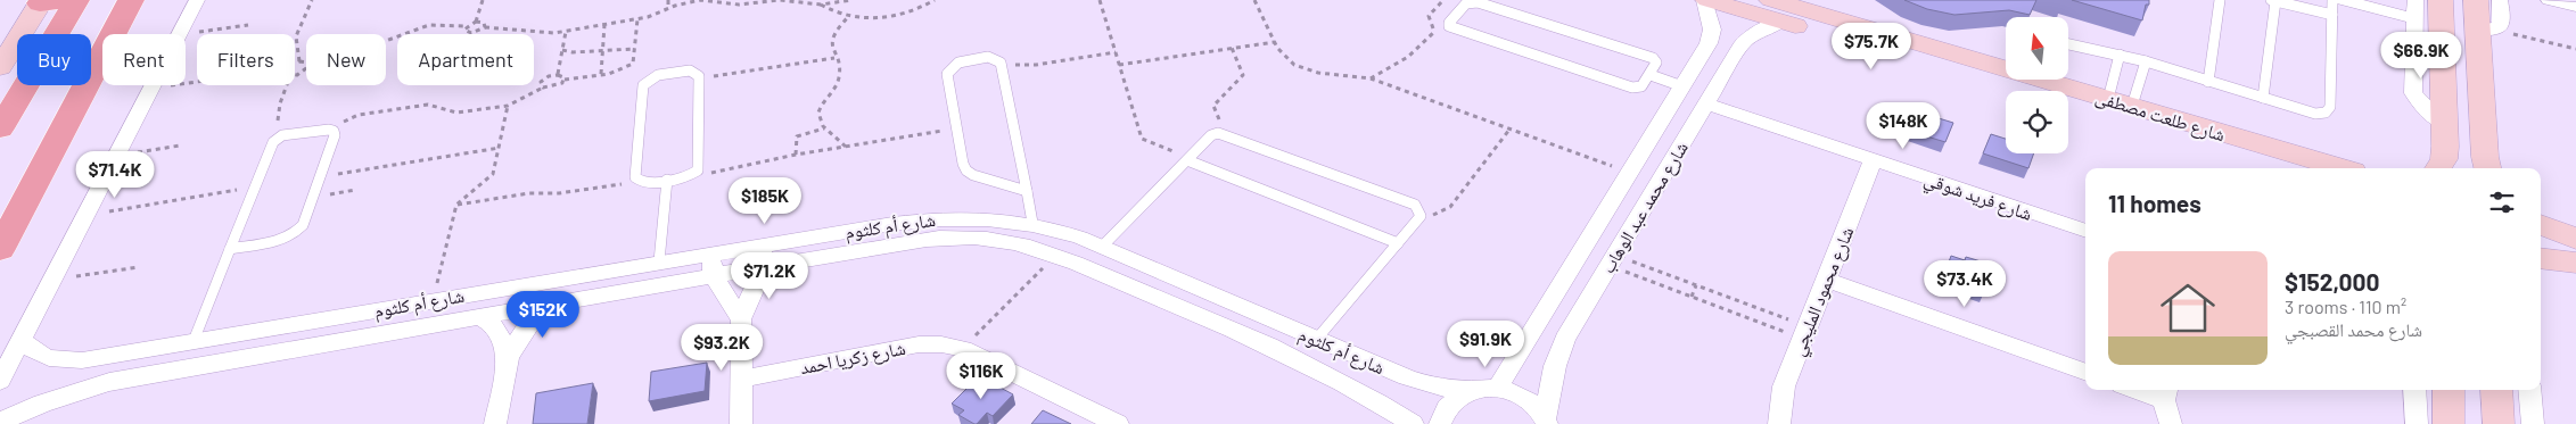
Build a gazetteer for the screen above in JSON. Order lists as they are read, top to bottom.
{
  "streets": {
    "street": [
      "شارع طلعت مصطفى",
      "شارع فريد شوقي",
      "شارع محمد عبد الوهاب",
      "شارع أم كلثوم",
      "شارع محمود المليجي",
      "شارع زكريا احمد"
    ]
  },
  "crossings": [
    ["شارع طلعت مصطفى", "شارع محمد عبد الوهاب"],
    ["شارع فريد شوقي", "شارع محمد عبد الوهاب"],
    ["شارع فريد شوقي", "شارع محمود المليجي"]
  ],
  "north": "top",
  "page": {
    "price": [
      "$75.7K",
      "$66.9K",
      "$148K",
      "$71.4K",
      "$185K",
      "$71.2K",
      "$73.4K",
      "$152K",
      "$91.9K",
      "$93.2K",
      "$116K"
    ],
    "chip": [
      "Buy",
      "Rent",
      "Filters",
      "New",
      "Apartment"
    ],
    "heading": "11 homes",
    "list": [
      {
        "name": "$152,000",
        "note": "3 rooms · 110 m² · شارع محمد القصبجي"
      }
    ]
  }
}
